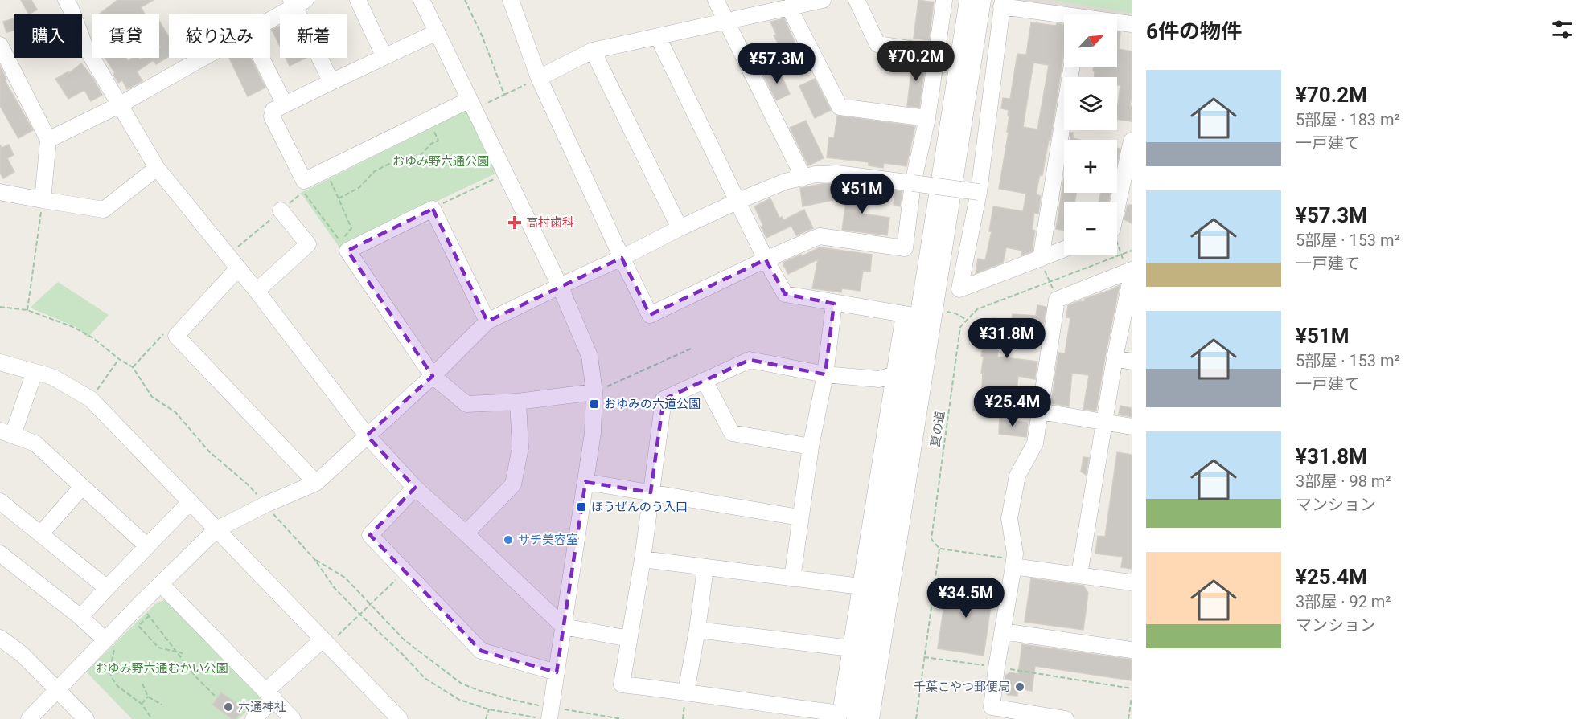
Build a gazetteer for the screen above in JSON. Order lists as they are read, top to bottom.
{
  "streets": {
    "path": ["夏の道"]
  },
  "parks": ["おゆみ野六通公園", "おゆみ野六通むかい公園"],
  "places": {
    "health": ["高村歯科"],
    "transit": ["おゆみの六道公園", "ほうぜんのう入口"],
    "other": ["サチ美容室", "千葉こやつ郵便局", "六通神社"]
  },
  "north": "top right",
  "page": {
    "heading": "6件の物件",
    "map_buttons": ["+", "−"],
    "chip": [
      "購入",
      "賃貸",
      "絞り込み",
      "新着"
    ],
    "price": [
      "¥70.2M",
      "¥57.3M",
      "¥51M",
      "¥31.8M",
      "¥25.4M",
      "¥34.5M"
    ],
    "list": [
      {
        "name": "¥70.2M",
        "note": "5部屋 · 183 m² · 一戸建て"
      },
      {
        "name": "¥57.3M",
        "note": "5部屋 · 153 m² · 一戸建て"
      },
      {
        "name": "¥51M",
        "note": "5部屋 · 153 m² · 一戸建て"
      },
      {
        "name": "¥31.8M",
        "note": "3部屋 · 98 m² · マンション"
      },
      {
        "name": "¥25.4M",
        "note": "3部屋 · 92 m² · マンション"
      }
    ]
  }
}
